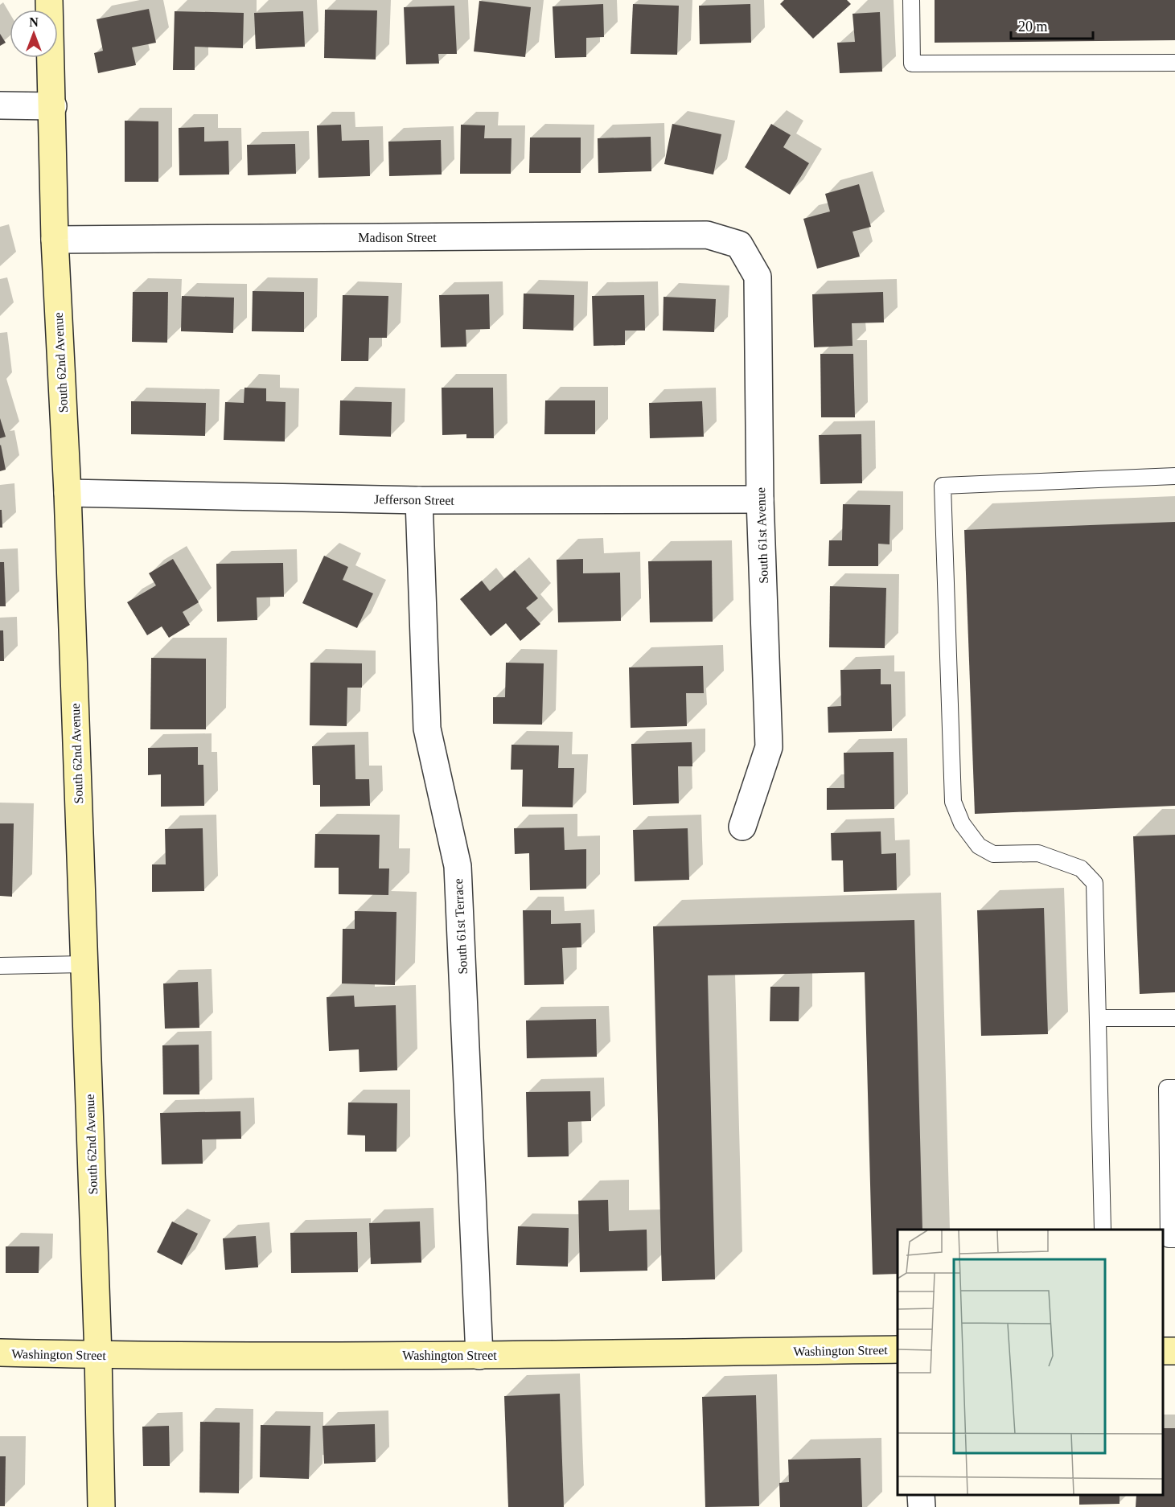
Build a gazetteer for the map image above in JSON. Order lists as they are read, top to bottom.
{
  "streets": {
    "street": [
      "Madison Street",
      "South 62nd Avenue",
      "Jefferson Street",
      "South 61st Avenue",
      "South 61st Terrace",
      "Washington Street"
    ]
  },
  "crossings": [
    ["Madison Street", "South 62nd Avenue"],
    ["Madison Street", "South 61st Avenue"],
    ["South 62nd Avenue", "Jefferson Street"],
    ["South 62nd Avenue", "Washington Street"],
    ["Jefferson Street", "South 61st Avenue"],
    ["Jefferson Street", "South 61st Terrace"],
    ["South 61st Terrace", "Washington Street"]
  ],
  "scale_bar": "20 m",
  "north": "top"
}
